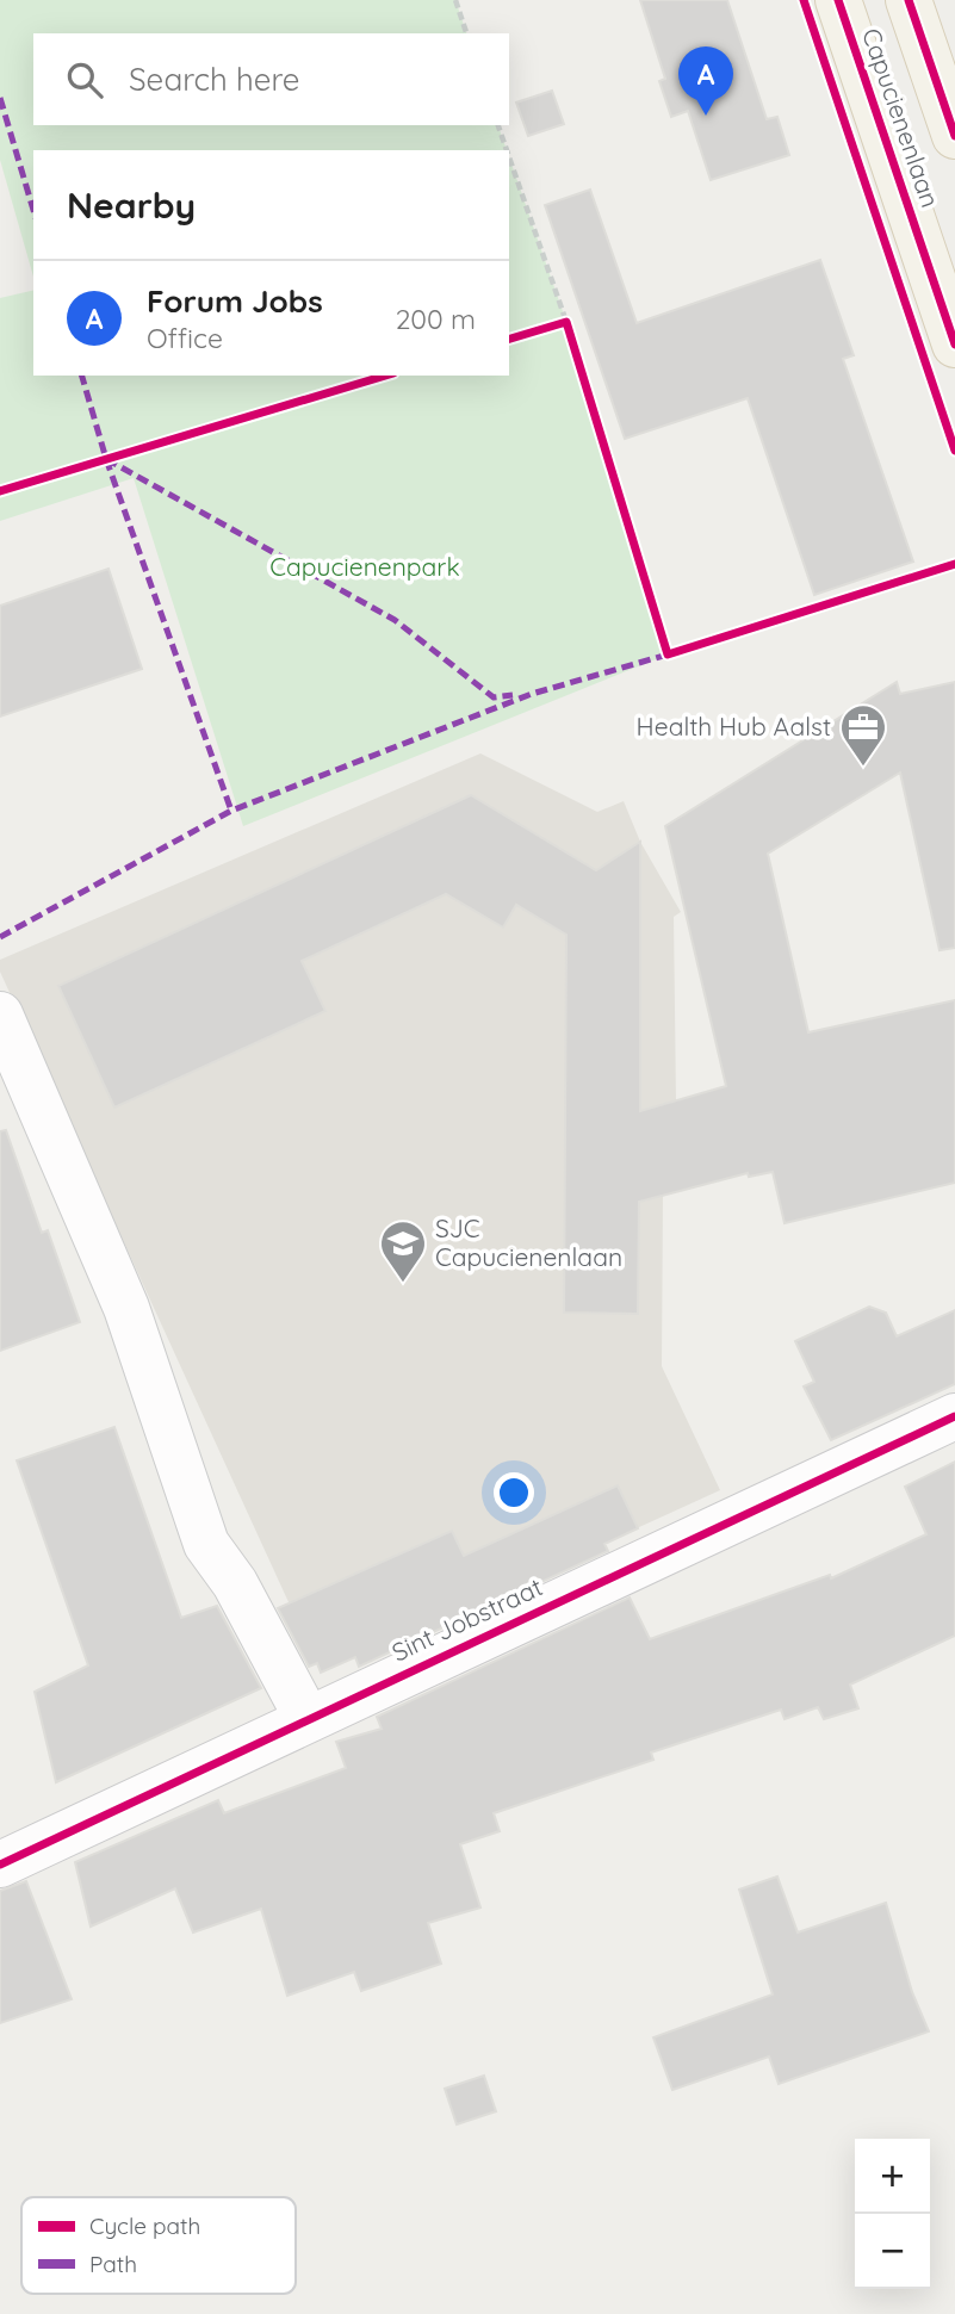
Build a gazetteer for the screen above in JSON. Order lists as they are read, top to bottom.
{
  "streets": {
    "main road": ["Capucienenlaan"],
    "street": ["Sint Jobstraat"]
  },
  "parks": ["Capucienenpark"],
  "places": {
    "office": ["Health Hub Aalst"],
    "school or university": ["SJC Capucienenlaan"]
  },
  "legend": ["Cycle path", "Path"],
  "page": {
    "search": "Search here",
    "pins": "A",
    "heading": "Nearby",
    "list": [
      {
        "mark": "A",
        "name": "Forum Jobs",
        "note": "Office",
        "value": "200 m"
      }
    ],
    "map_buttons": ["+", "−"]
  }
}
